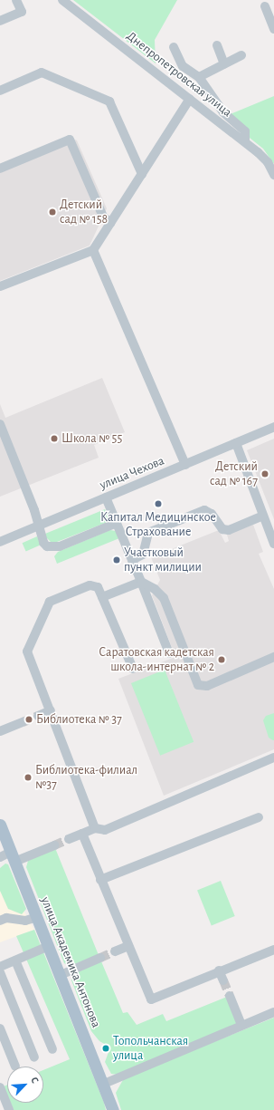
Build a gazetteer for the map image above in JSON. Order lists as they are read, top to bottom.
{
  "streets": {
    "main road": ["улица Академика Антонова"],
    "street": ["Днепропетровская улица", "улица Чехова"]
  },
  "places": [
    "Детский сад № 158",
    "Школа № 55",
    "Детский сад № 167",
    "Капитал Медицинское Страхование",
    "Участковый пункт милиции",
    "Саратовская кадетская школа-интернат № 2",
    "Библиотека № 37",
    "Библиотека-филиал №37",
    "Топольчанская улица"
  ],
  "north": "top right"
}
